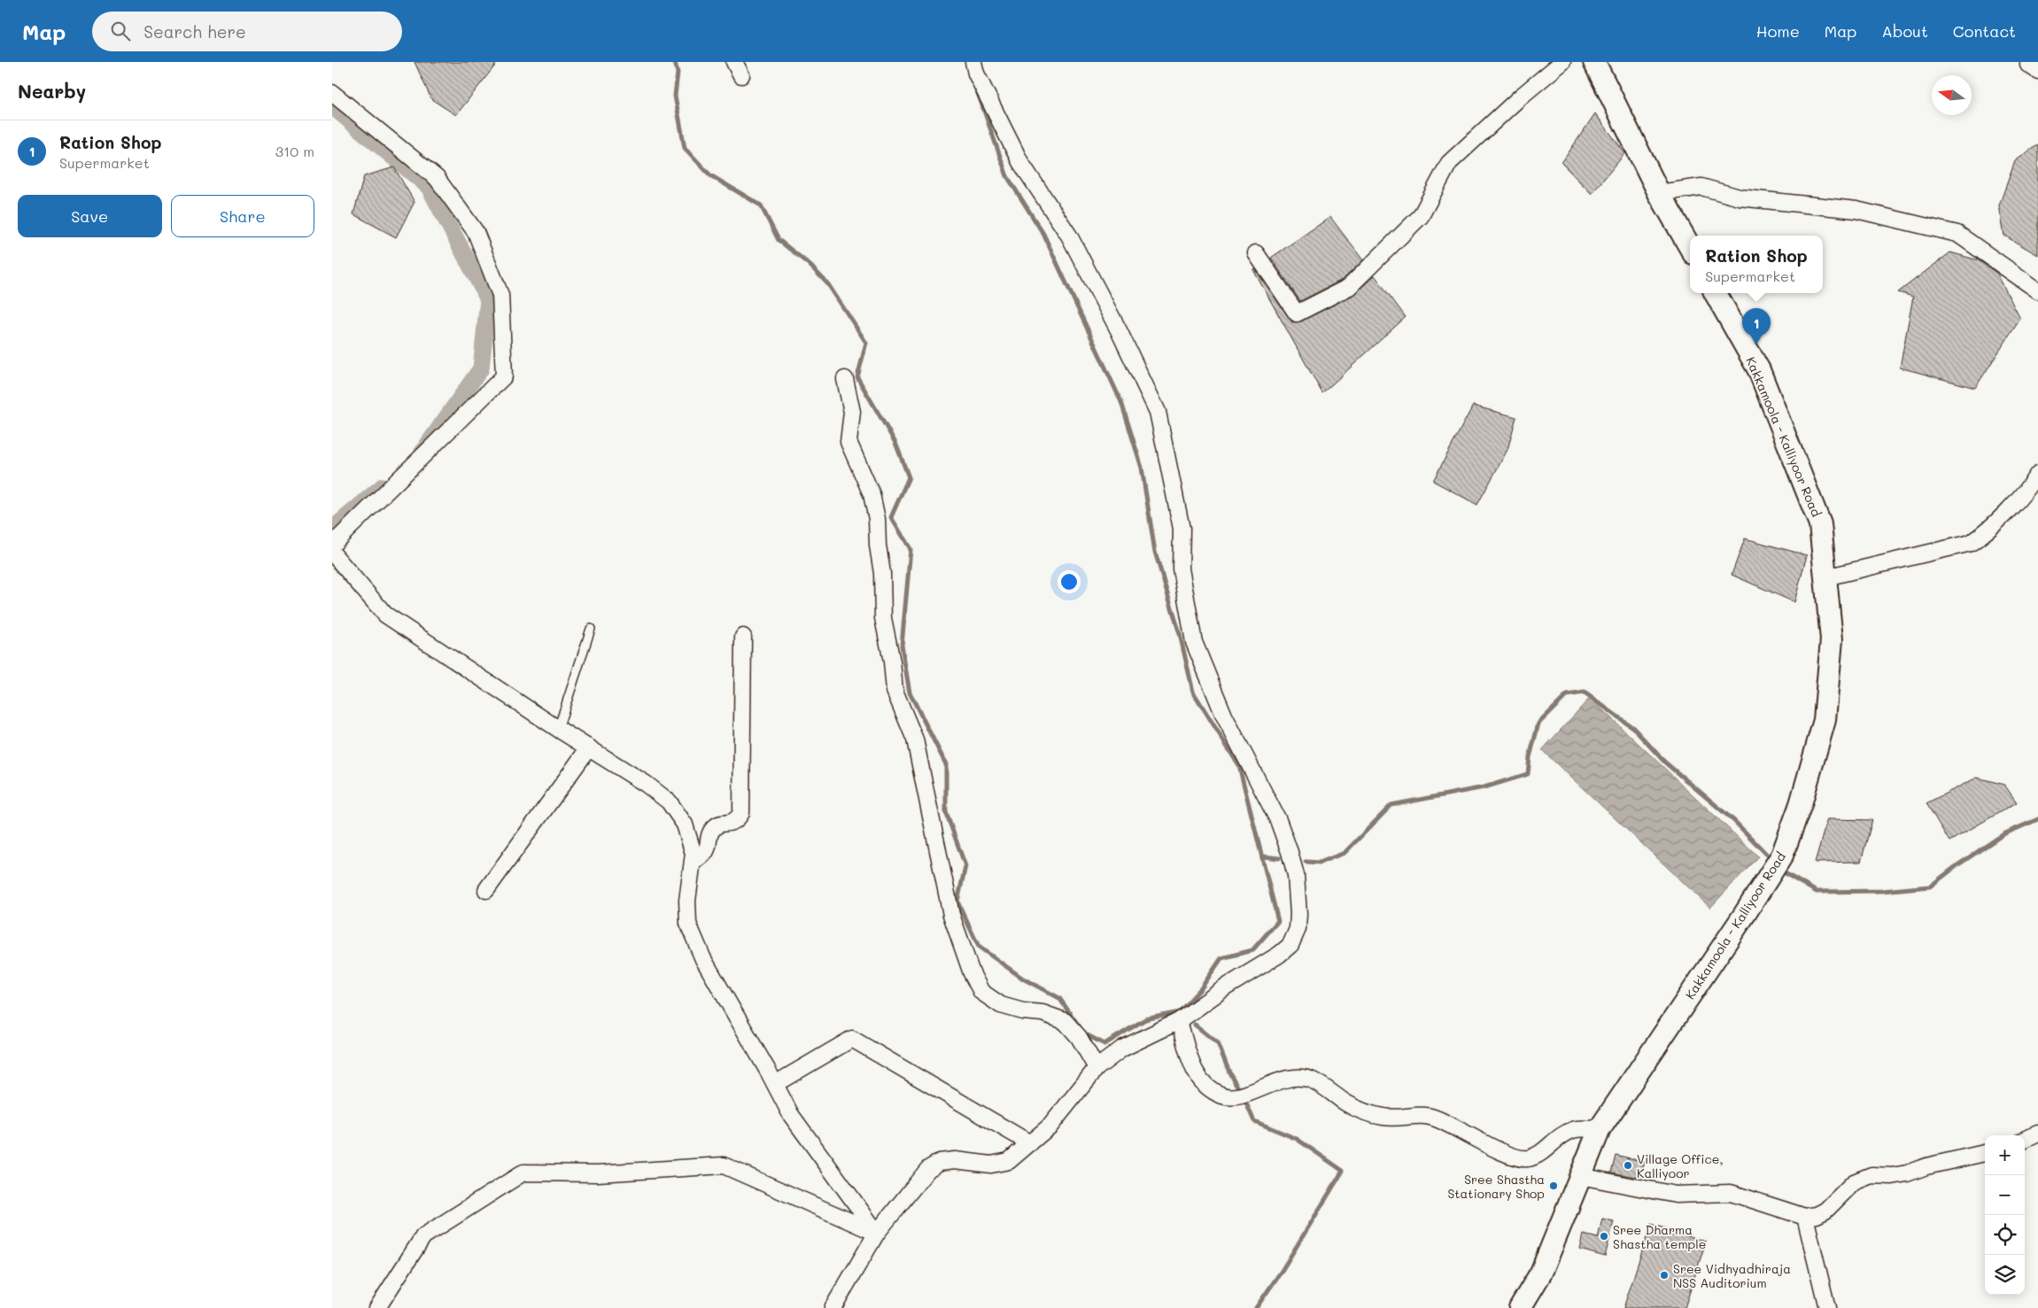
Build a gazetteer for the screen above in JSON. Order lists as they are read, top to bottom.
{
  "streets": {
    "main road": ["Kakkamoola - Kalliyoor Road"]
  },
  "places": [
    "Village Office, Kalliyoor",
    "Sree Shastha Stationary Shop",
    "Sree Dharma Shastha temple",
    "Sree Vidhyadhiraja NSS Auditorium"
  ],
  "north": "left",
  "page": {
    "header": "Map",
    "search": "Search here",
    "nav": [
      "Home",
      "Map",
      "About",
      "Contact"
    ],
    "heading": "Nearby",
    "list": [
      {
        "mark": "1",
        "name": "Ration Shop",
        "note": "Supermarket",
        "value": "310 m"
      }
    ],
    "buttons": ["Save", "Share"],
    "popup": ["Ration Shop", "Supermarket"],
    "pins": "1",
    "map_buttons": ["+", "−"]
  }
}
